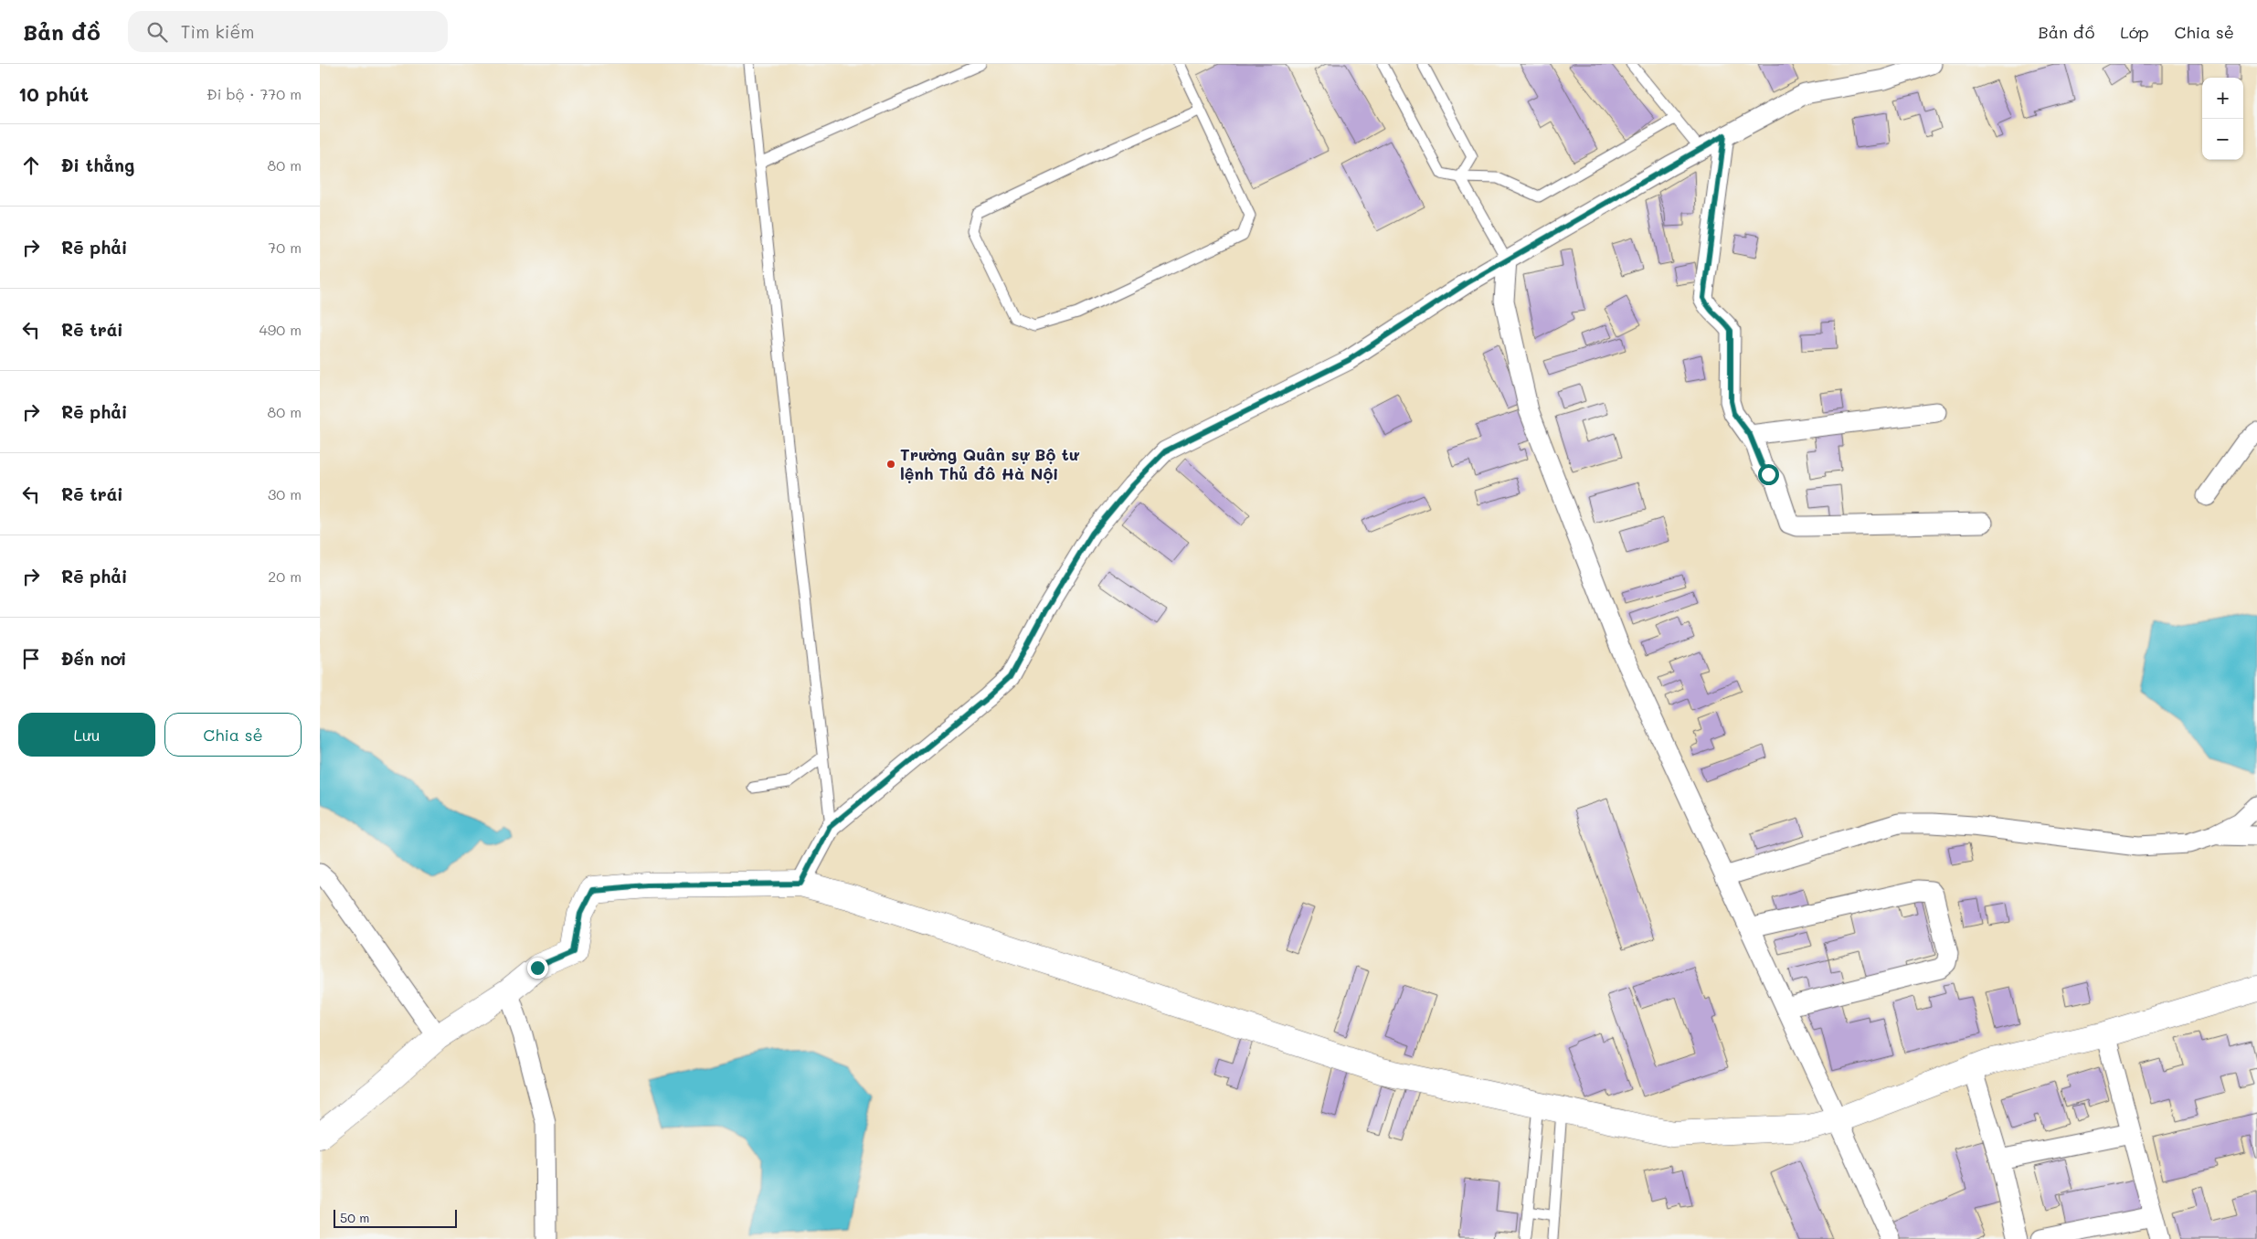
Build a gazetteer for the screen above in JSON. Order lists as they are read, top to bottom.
{
  "places": ["Trường Quân sự Bộ tư lệnh Thủ đô Hà Nội"],
  "scale_bar": "50 m",
  "page": {
    "header": "Bản đồ",
    "search": "Tìm kiếm",
    "nav": ["Bản đồ", "Lớp", "Chia sẻ"],
    "heading": ["10 phút", "Đi bộ · 770 m"],
    "map_buttons": ["+", "−"],
    "list": [
      ["Đi thẳng", "80 m"],
      ["Rẽ phải", "70 m"],
      ["Rẽ trái", "490 m"],
      ["Rẽ phải", "80 m"],
      ["Rẽ trái", "30 m"],
      ["Rẽ phải", "20 m"],
      "Đến nơi"
    ],
    "buttons": ["Lưu", "Chia sẻ"],
    "scale": "50 m"
  }
}
